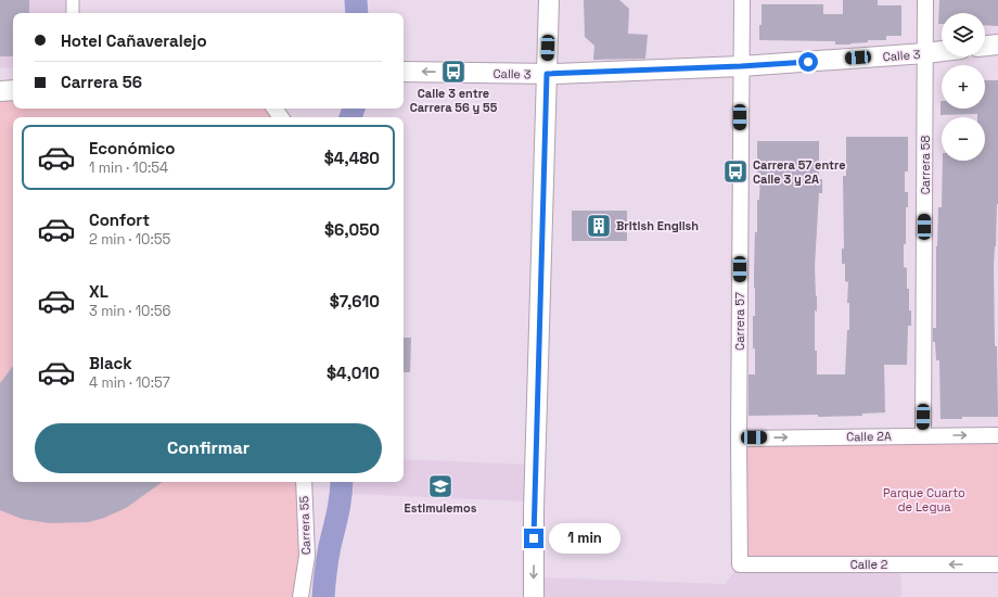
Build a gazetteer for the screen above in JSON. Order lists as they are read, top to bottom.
{
  "streets": {
    "street": [
      "Calle 3",
      "Carrera 58",
      "Carrera 57",
      "Calle 2A",
      "Carrera 55",
      "Calle 2"
    ]
  },
  "crossings": [
    ["Calle 3", "Carrera 58"],
    ["Calle 3", "Carrera 57"],
    ["Carrera 58", "Calle 2A"],
    ["Carrera 57", "Calle 2A"],
    ["Carrera 57", "Calle 2"]
  ],
  "one_way": ["Calle 2A", "Calle 2"],
  "parks": ["Parque Cuarto de Legua"],
  "places": {
    "bus stop": ["Calle 3 entre Carrera 56 y 55", "Carrera 57 entre Calle 3 y 2A"],
    "building": ["British English"],
    "school or university": ["Estimulemos"]
  },
  "page": {
    "map_buttons": ["+", "−"],
    "banner": ["Hotel Cañaveralejo", "Carrera 56"],
    "list": [
      {
        "name": "Económico",
        "note": "1 min · 10:54",
        "value": "$4,480"
      },
      {
        "name": "Confort",
        "note": "2 min · 10:55",
        "value": "$6,050"
      },
      {
        "name": "XL",
        "note": "3 min · 10:56",
        "value": "$7,610"
      },
      {
        "name": "Black",
        "note": "4 min · 10:57",
        "value": "$4,010"
      }
    ],
    "buttons": "Confirmar",
    "bubble": "1 min"
  }
}
